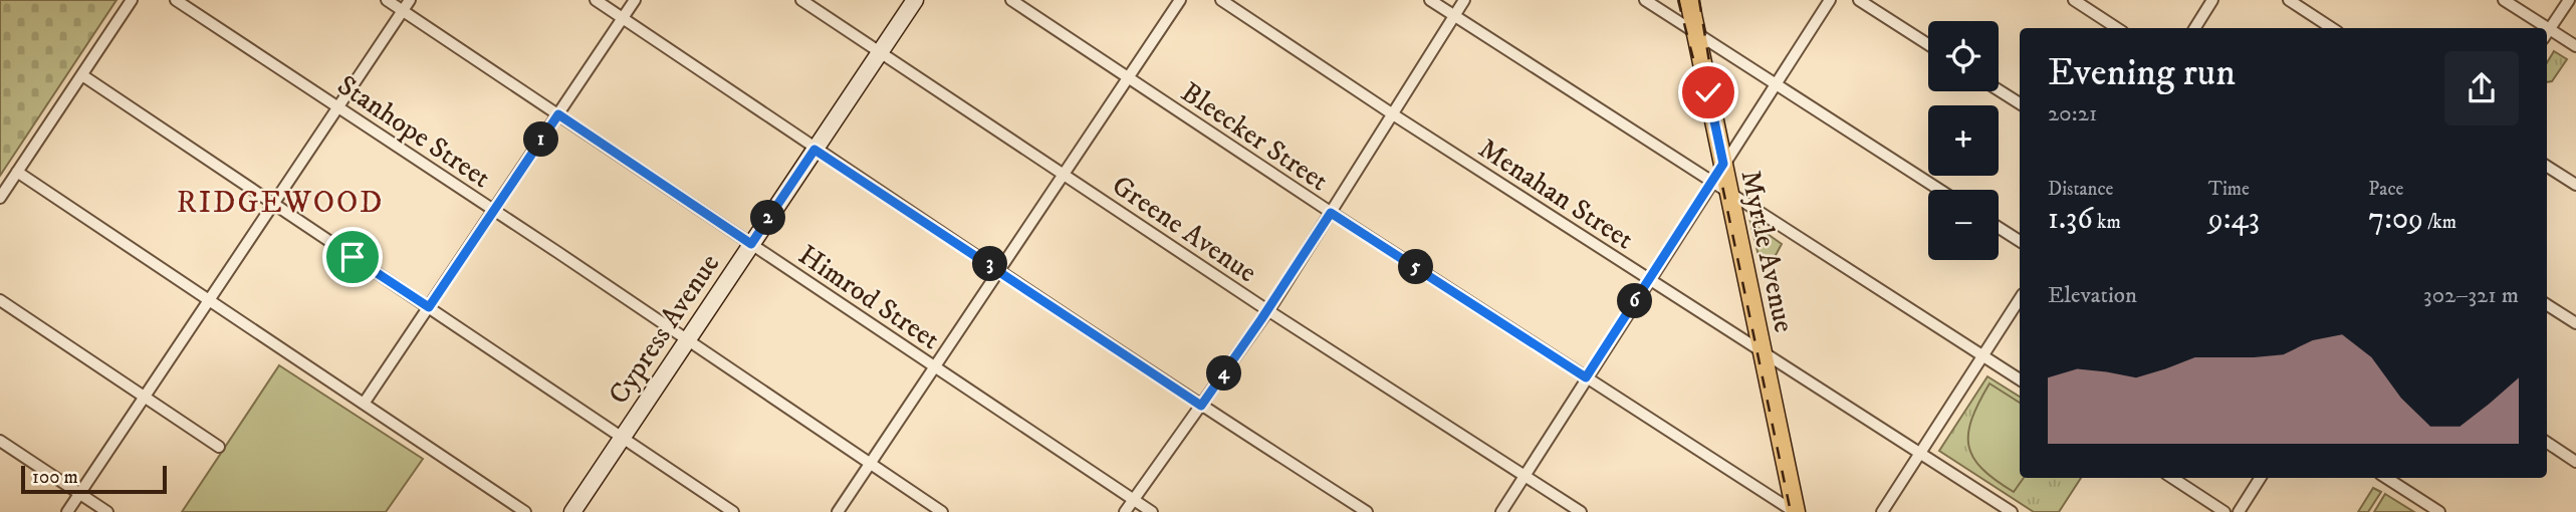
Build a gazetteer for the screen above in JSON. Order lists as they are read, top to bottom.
{
  "streets": {
    "main road": ["Myrtle Avenue", "Cypress Avenue"],
    "street": [
      "Stanhope Street",
      "Bleecker Street",
      "Menahan Street",
      "Greene Avenue",
      "Himrod Street"
    ]
  },
  "crossings": [
    ["Stanhope Street", "Cypress Avenue"],
    ["Bleecker Street", "Myrtle Avenue"],
    ["Menahan Street", "Myrtle Avenue"],
    ["Greene Avenue", "Cypress Avenue"],
    ["Himrod Street", "Cypress Avenue"]
  ],
  "districts": ["RIDGEWOOD"],
  "scale_bar": "100 m",
  "page": {
    "map_buttons": ["+", "−"],
    "heading": ["Evening run", "20:21"],
    "pins": [
      "1",
      "2",
      "3",
      "5",
      "6",
      "4"
    ],
    "stats": [
      ["Distance", "1.36 km"],
      ["Time", "9:43"],
      ["Pace", "7:09 /km"]
    ],
    "chart": ["Elevation", "302–321 m"],
    "scale": "100 m"
  }
}
